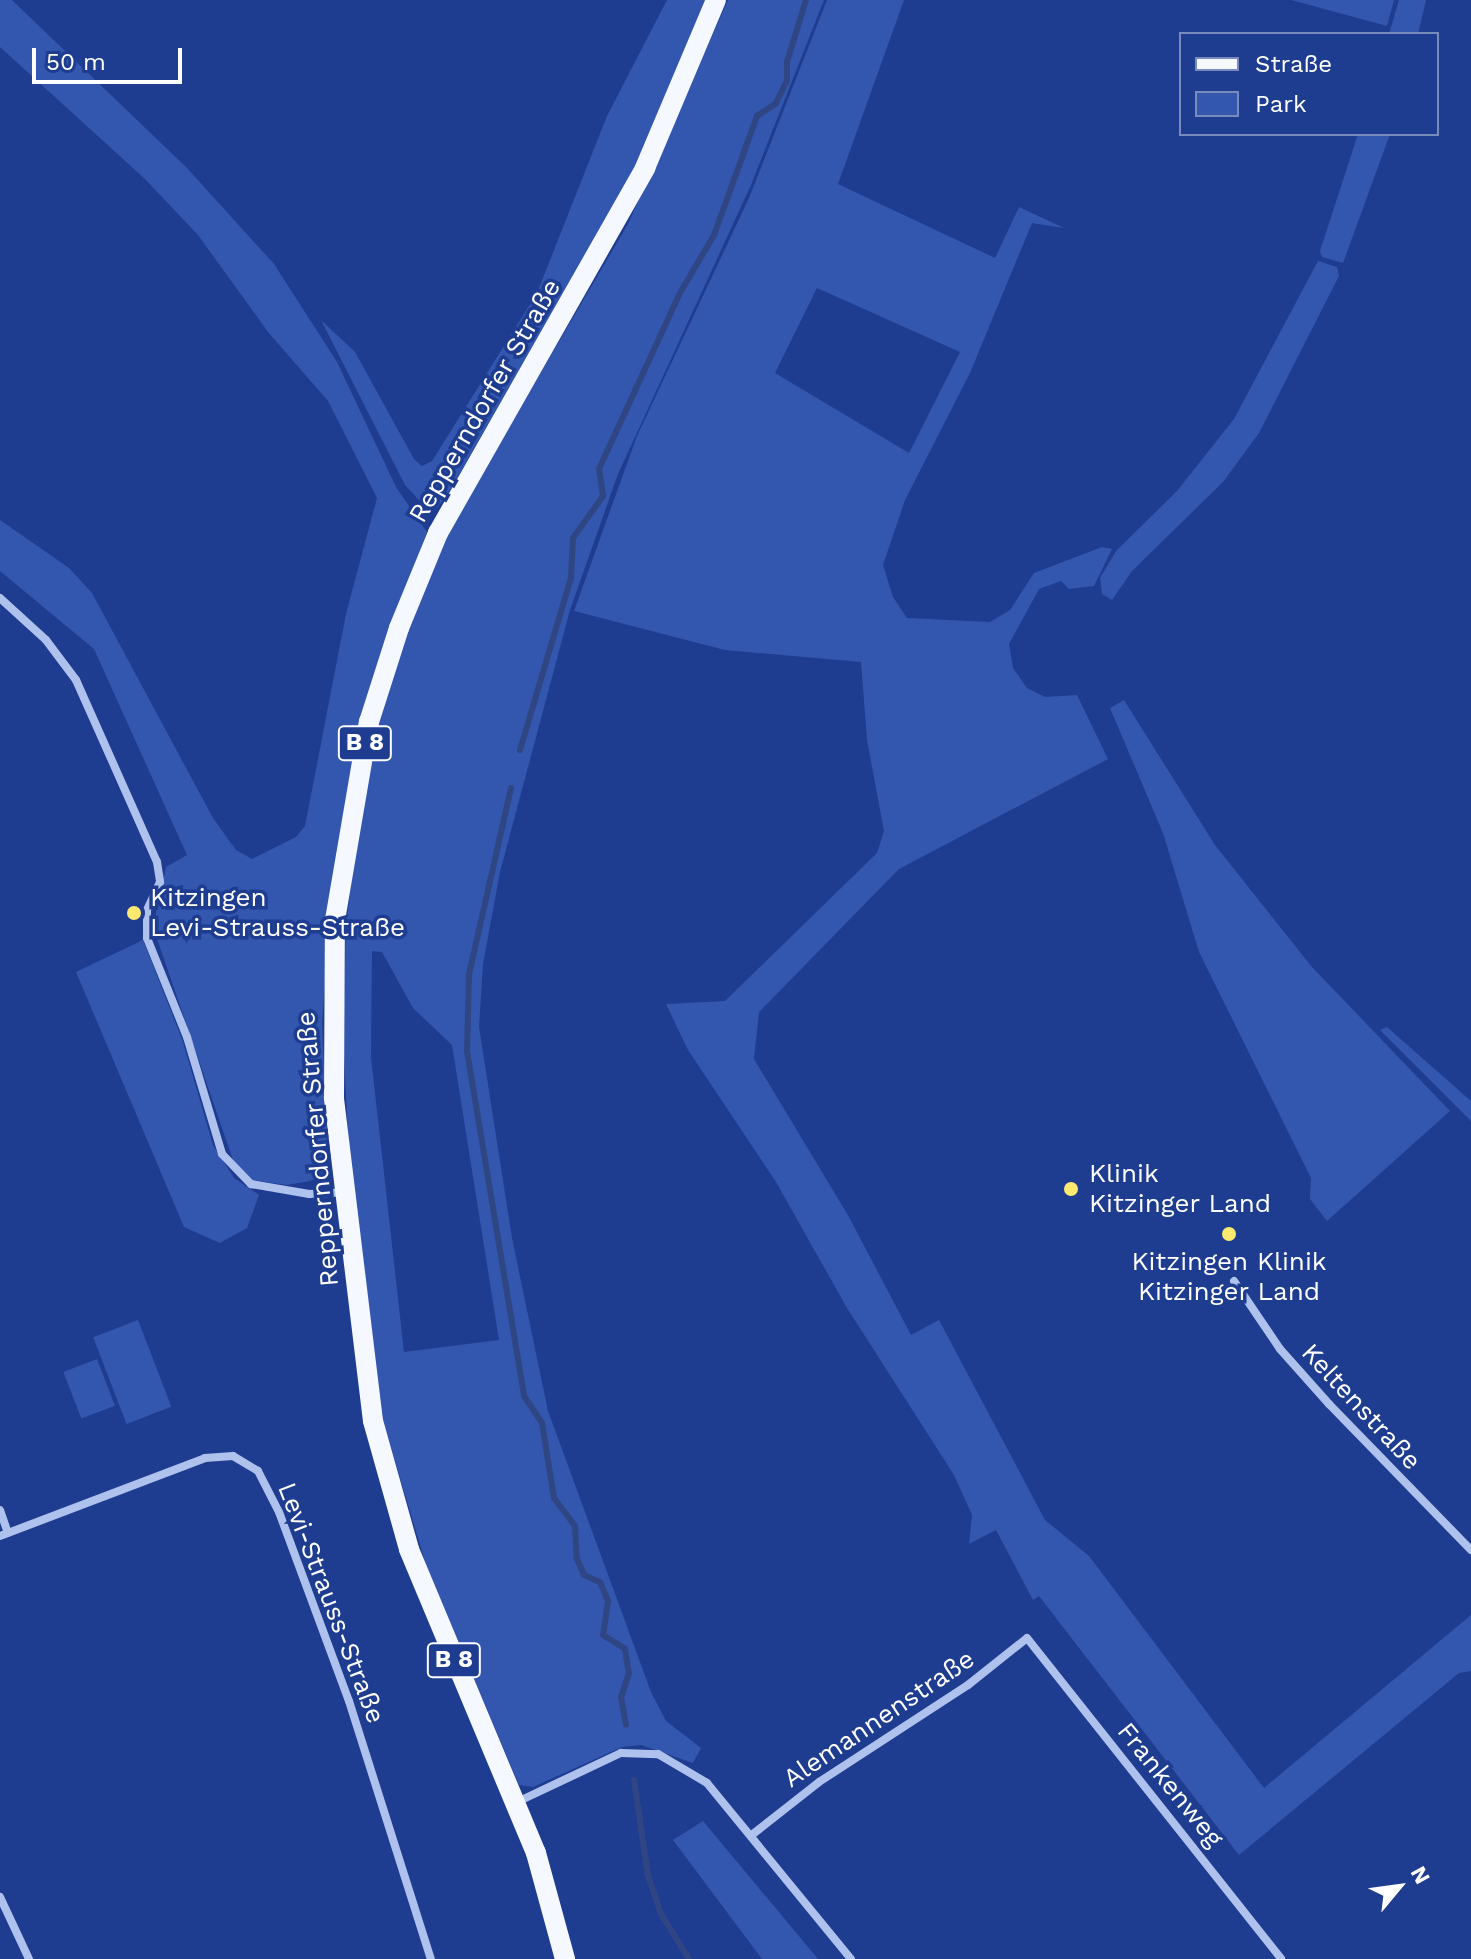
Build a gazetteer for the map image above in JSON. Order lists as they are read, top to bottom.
{
  "streets": {
    "main road": ["Repperndorfer Straße", "B 8"],
    "street": [
      "Keltenstraße",
      "Levi-Strauss-Straße",
      "Alemannenstraße",
      "Frankenweg"
    ]
  },
  "crossings": [
    ["Alemannenstraße", "Frankenweg"]
  ],
  "places": ["Kitzingen Levi-Strauss-Straße", "Klinik Kitzinger Land", "Kitzingen Klinik Kitzinger Land"],
  "legend": ["Straße", "Park"],
  "scale_bar": "50 m",
  "north": "top right"
}
